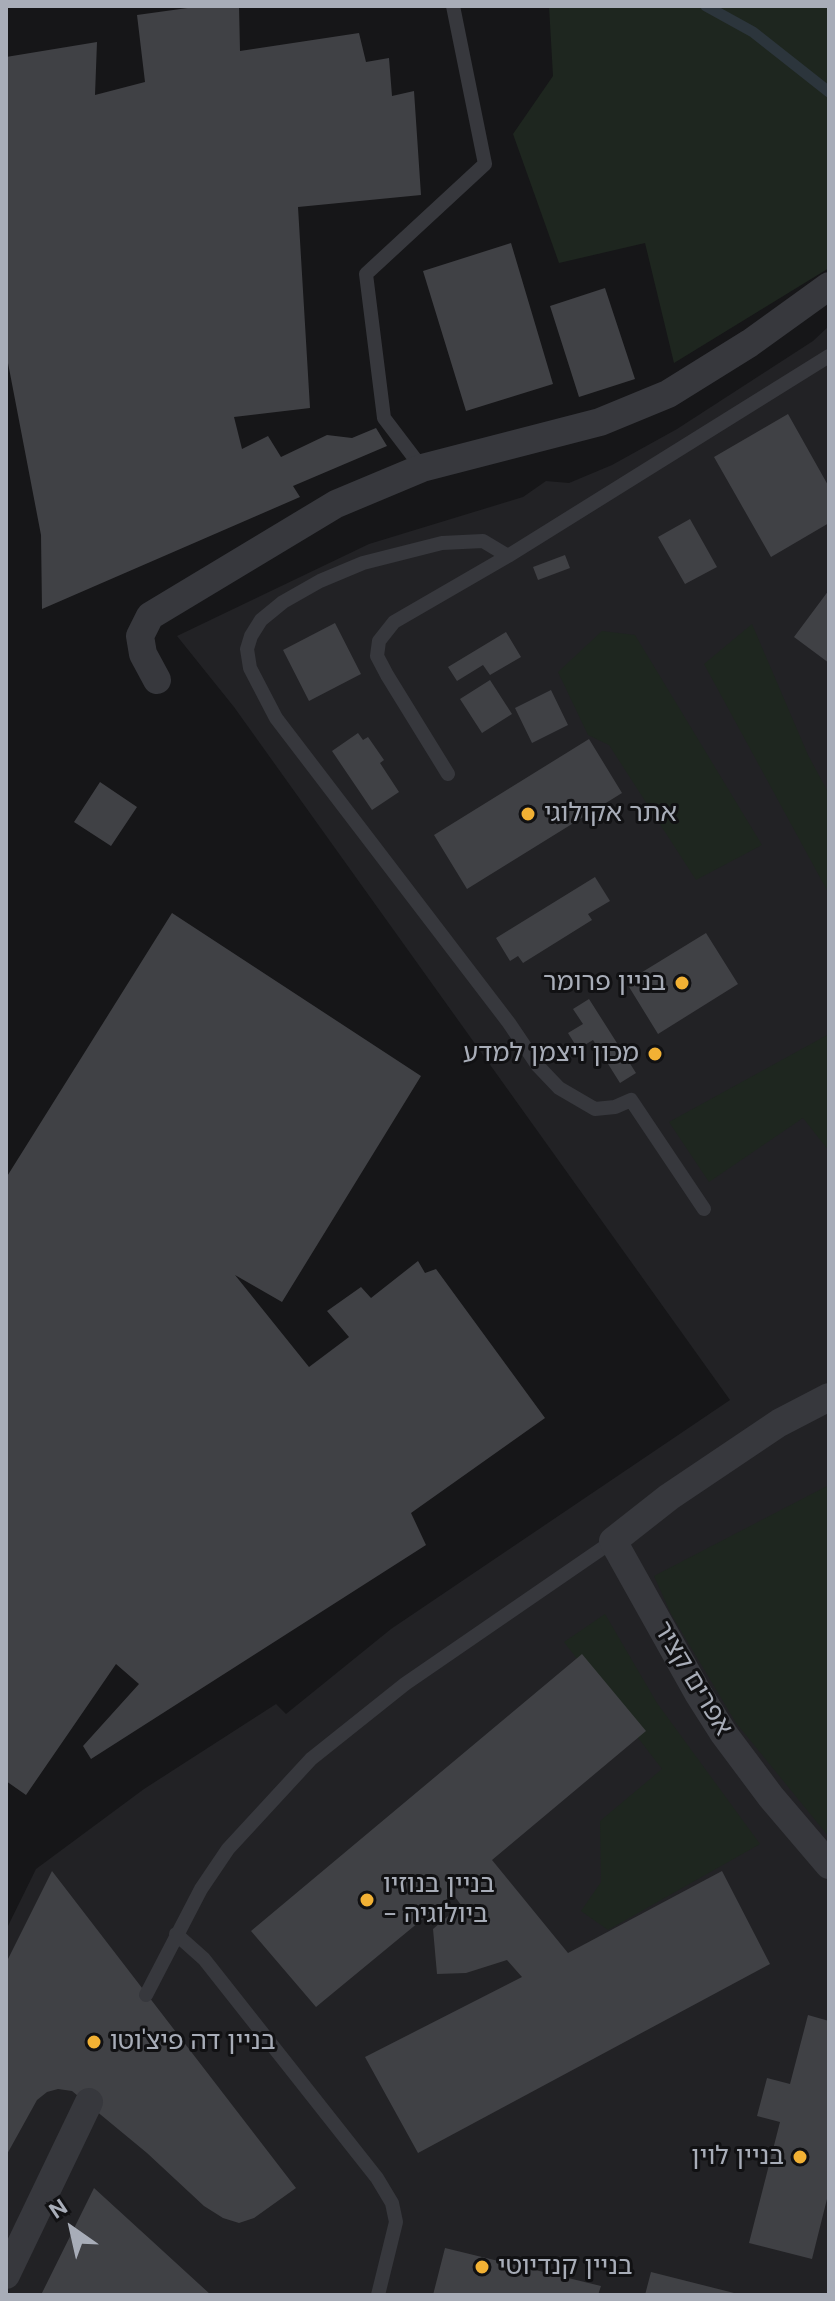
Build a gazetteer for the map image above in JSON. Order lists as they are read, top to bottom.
{
  "streets": {
    "street": ["אפרים קציר"]
  },
  "places": [
    "אתר אקולוגי",
    "בניין פרומר",
    "מכון ויצמן למדע",
    "בניין בנוזיו - ביולוגיה",
    "בניין דה פיצ'וטו",
    "בניין לוין",
    "בניין קנדיוטי"
  ],
  "north": "top left"
}
